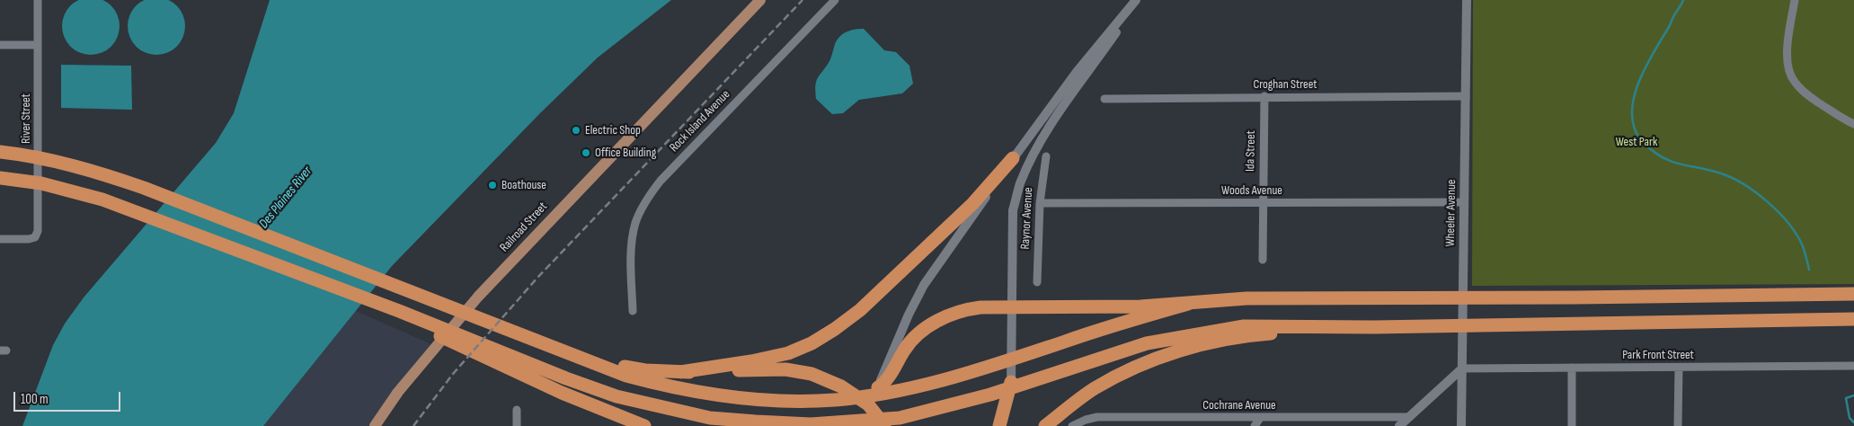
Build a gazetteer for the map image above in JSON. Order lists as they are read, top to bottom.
{
  "streets": {
    "main road": ["Railroad Street"],
    "street": [
      "Croghan Street",
      "River Street",
      "Rock Island Avenue",
      "Ida Street",
      "Woods Avenue",
      "Wheeler Avenue",
      "Raynor Avenue",
      "Park Front Street",
      "Cochrane Avenue"
    ]
  },
  "crossings": [
    ["Croghan Street", "Ida Street"],
    ["Croghan Street", "Wheeler Avenue"],
    ["Ida Street", "Woods Avenue"],
    ["Woods Avenue", "Wheeler Avenue"],
    ["Woods Avenue", "Raynor Avenue"],
    ["Wheeler Avenue", "Park Front Street"]
  ],
  "water": ["Des Plaines River"],
  "parks": ["West Park"],
  "places": ["Electric Shop", "Office Building", "Boathouse"],
  "scale_bar": "100 m"
}
